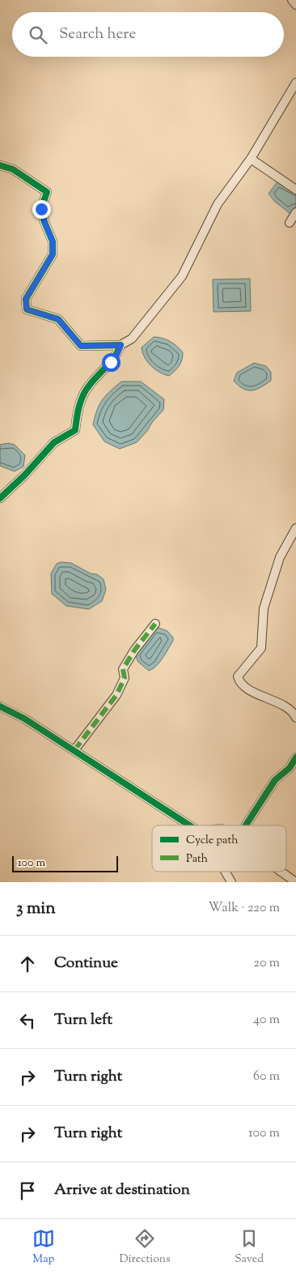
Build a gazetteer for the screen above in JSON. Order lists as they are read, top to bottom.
{
  "legend": ["Cycle path", "Path"],
  "scale_bar": "100 m",
  "page": {
    "search": "Search here",
    "scale": "100 m",
    "heading": ["3 min", "Walk · 220 m"],
    "list": [
      ["Continue", "20 m"],
      ["Turn left", "40 m"],
      ["Turn right", "60 m"],
      ["Turn right", "100 m"],
      "Arrive at destination"
    ],
    "nav": ["Map", "Directions", "Saved"]
  }
}
